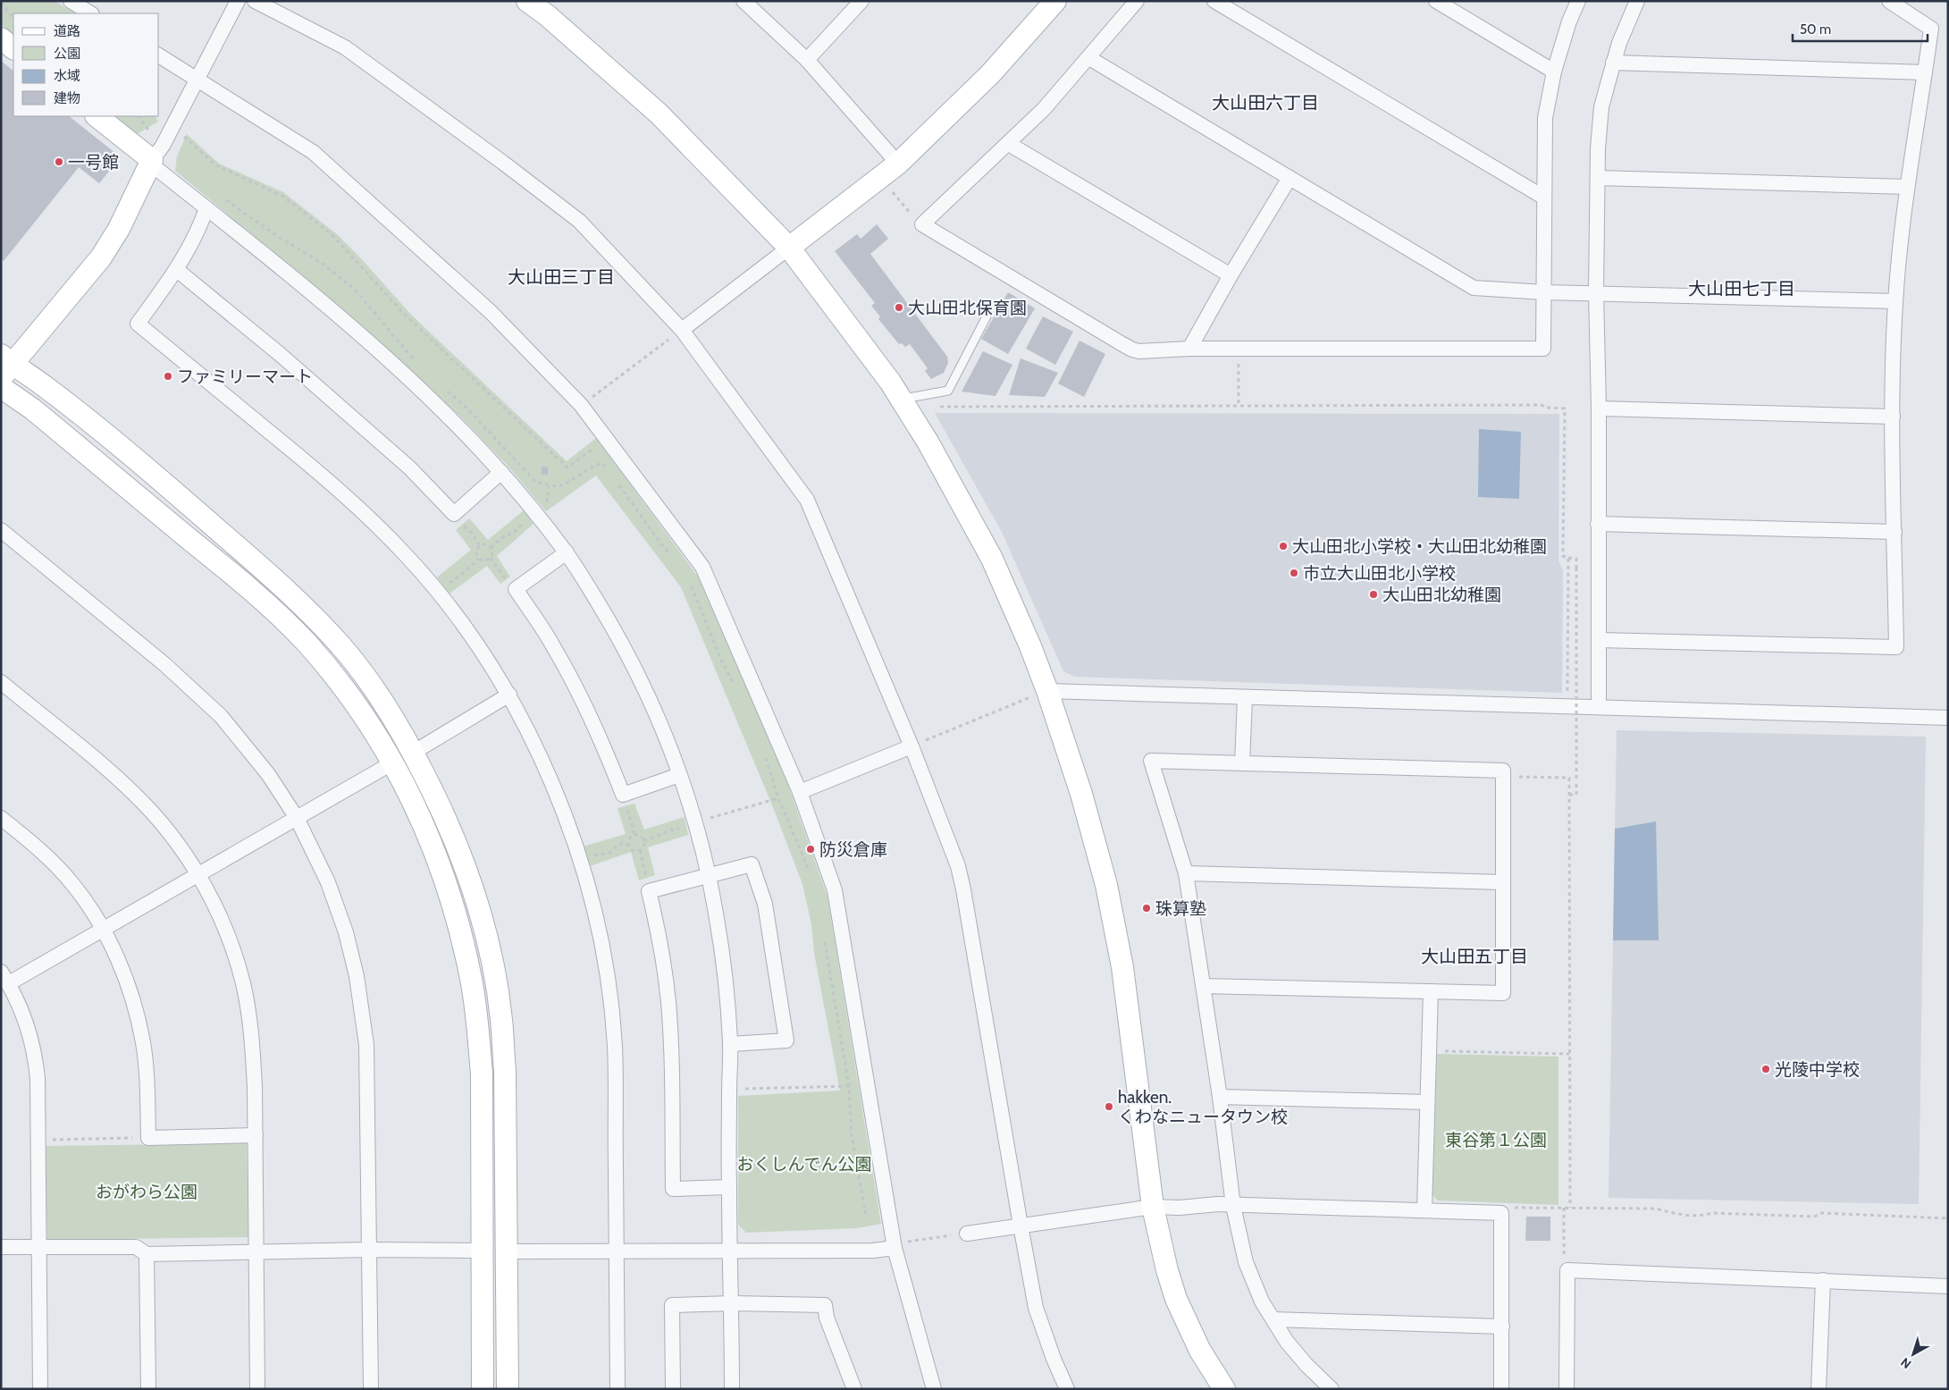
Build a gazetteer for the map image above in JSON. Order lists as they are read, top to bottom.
{
  "districts": [
    "大山田六丁目",
    "大山田三丁目",
    "大山田七丁目",
    "大山田五丁目"
  ],
  "parks": ["東谷第１公園", "おくしんでん公園", "おがわら公園"],
  "places": [
    "一号館",
    "大山田北保育園",
    "ファミリーマート",
    "大山田北小学校・大山田北幼稚園",
    "市立大山田北小学校",
    "大山田北幼稚園",
    "防災倉庫",
    "珠算塾",
    "光陵中学校",
    "hakken. くわなニュータウン校"
  ],
  "legend": [
    "道路",
    "公園",
    "水域",
    "建物"
  ],
  "scale_bar": "50 m",
  "north": "bottom left"
}
